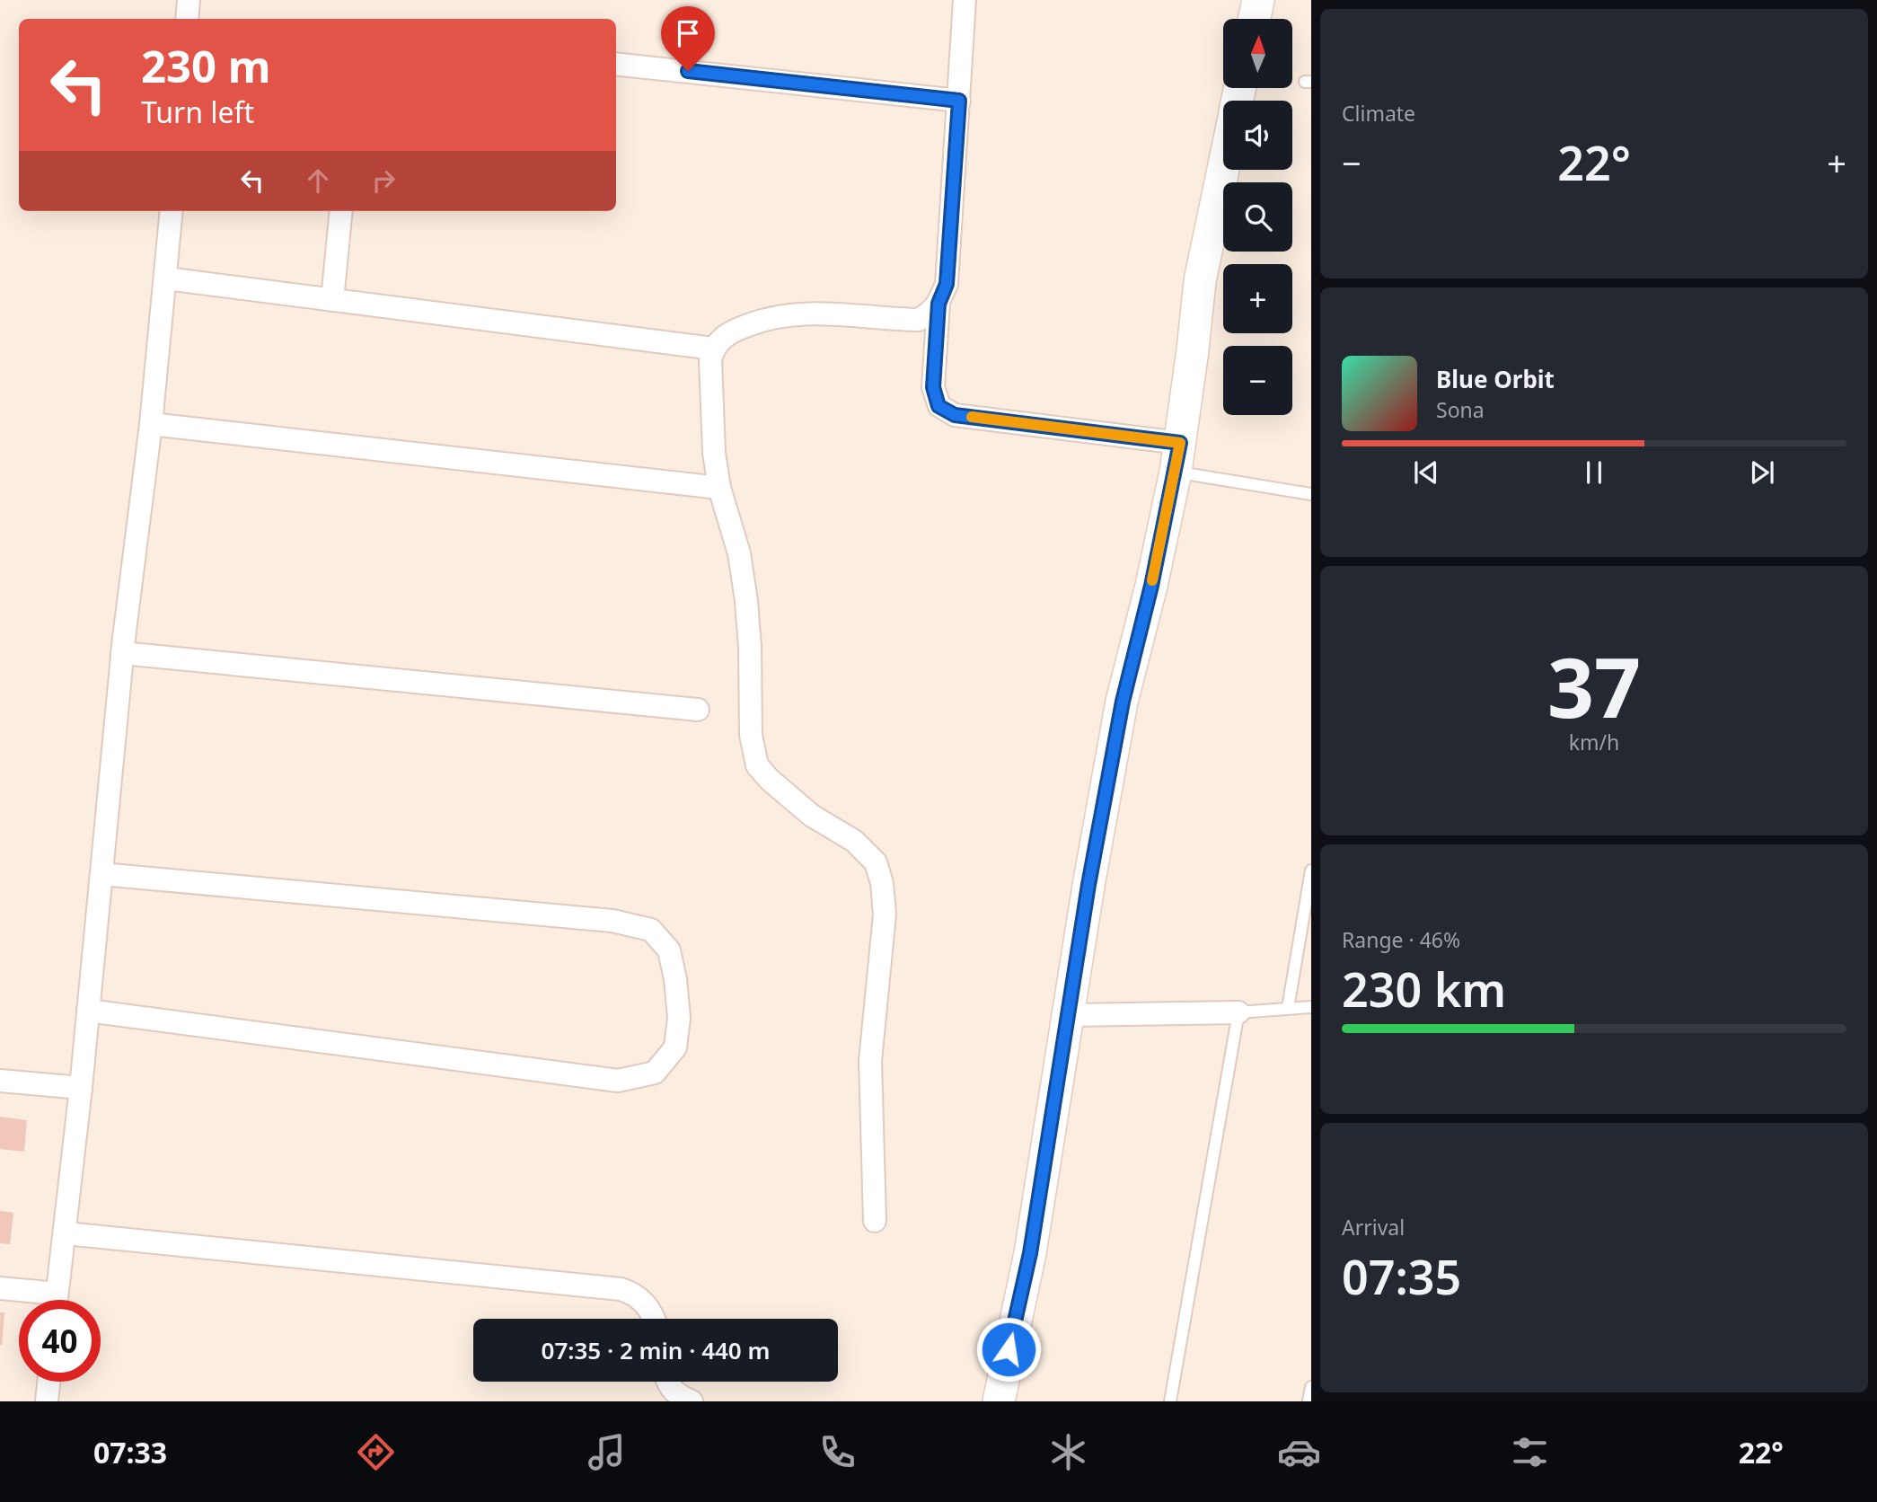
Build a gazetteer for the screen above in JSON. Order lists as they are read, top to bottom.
{
  "north": "top",
  "page": {
    "tile": [
      "Climate",
      ["37", "km/h"],
      ["Range · 46%", "230 km"],
      ["Arrival", "07:35"]
    ],
    "map_buttons": ["+", "−"],
    "turn": ["230 m", "Turn left"],
    "heat": ["−", "22°", "+"],
    "song": ["Blue Orbit", "Sona"],
    "limit": "40",
    "trip": "07:35 · 2 min · 440 m",
    "tabs": ["07:33", "22°"]
  }
}
